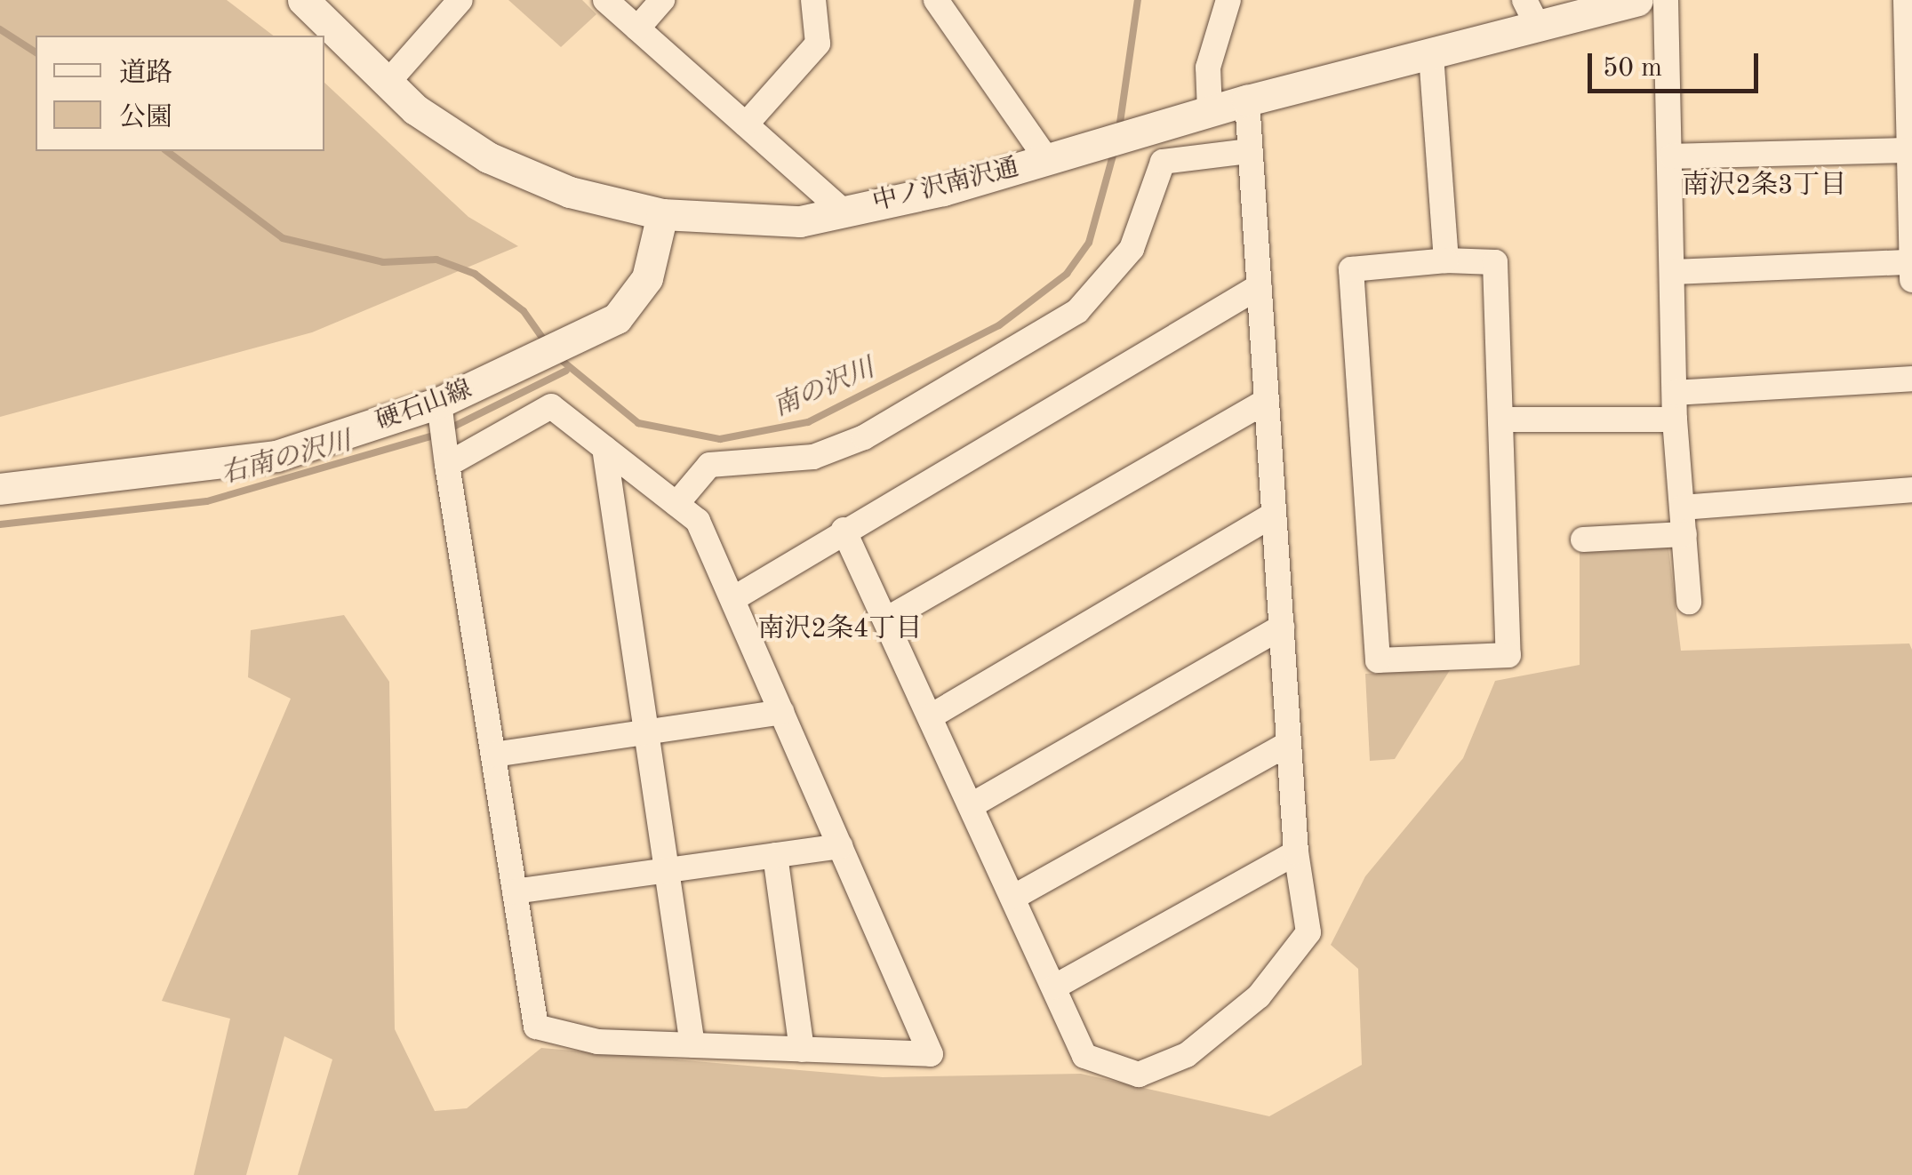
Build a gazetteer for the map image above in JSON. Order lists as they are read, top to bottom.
{
  "streets": {
    "street": ["中ノ沢南沢通", "硬石山線"]
  },
  "crossings": [
    ["中ノ沢南沢通", "硬石山線"]
  ],
  "districts": ["南沢2条3丁目", "南沢2条4丁目"],
  "water": ["南の沢川", "右南の沢川"],
  "legend": ["道路", "公園"],
  "scale_bar": "50 m"
}
